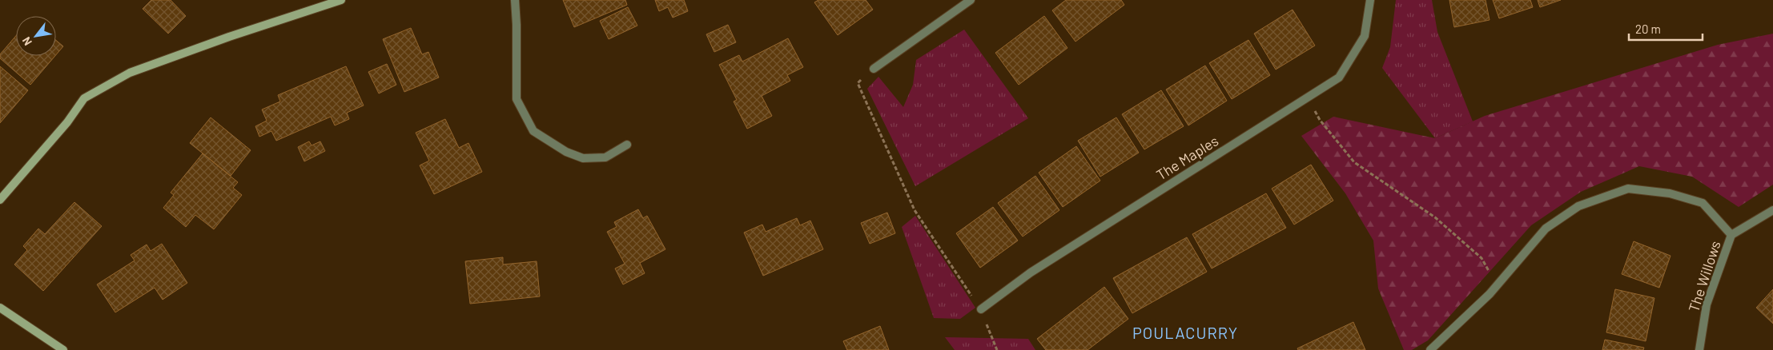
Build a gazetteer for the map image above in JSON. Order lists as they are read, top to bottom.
{
  "streets": {
    "street": ["The Maples", "The Willows"]
  },
  "districts": ["POULACURRY"],
  "scale_bar": "20 m",
  "north": "bottom left"
}
